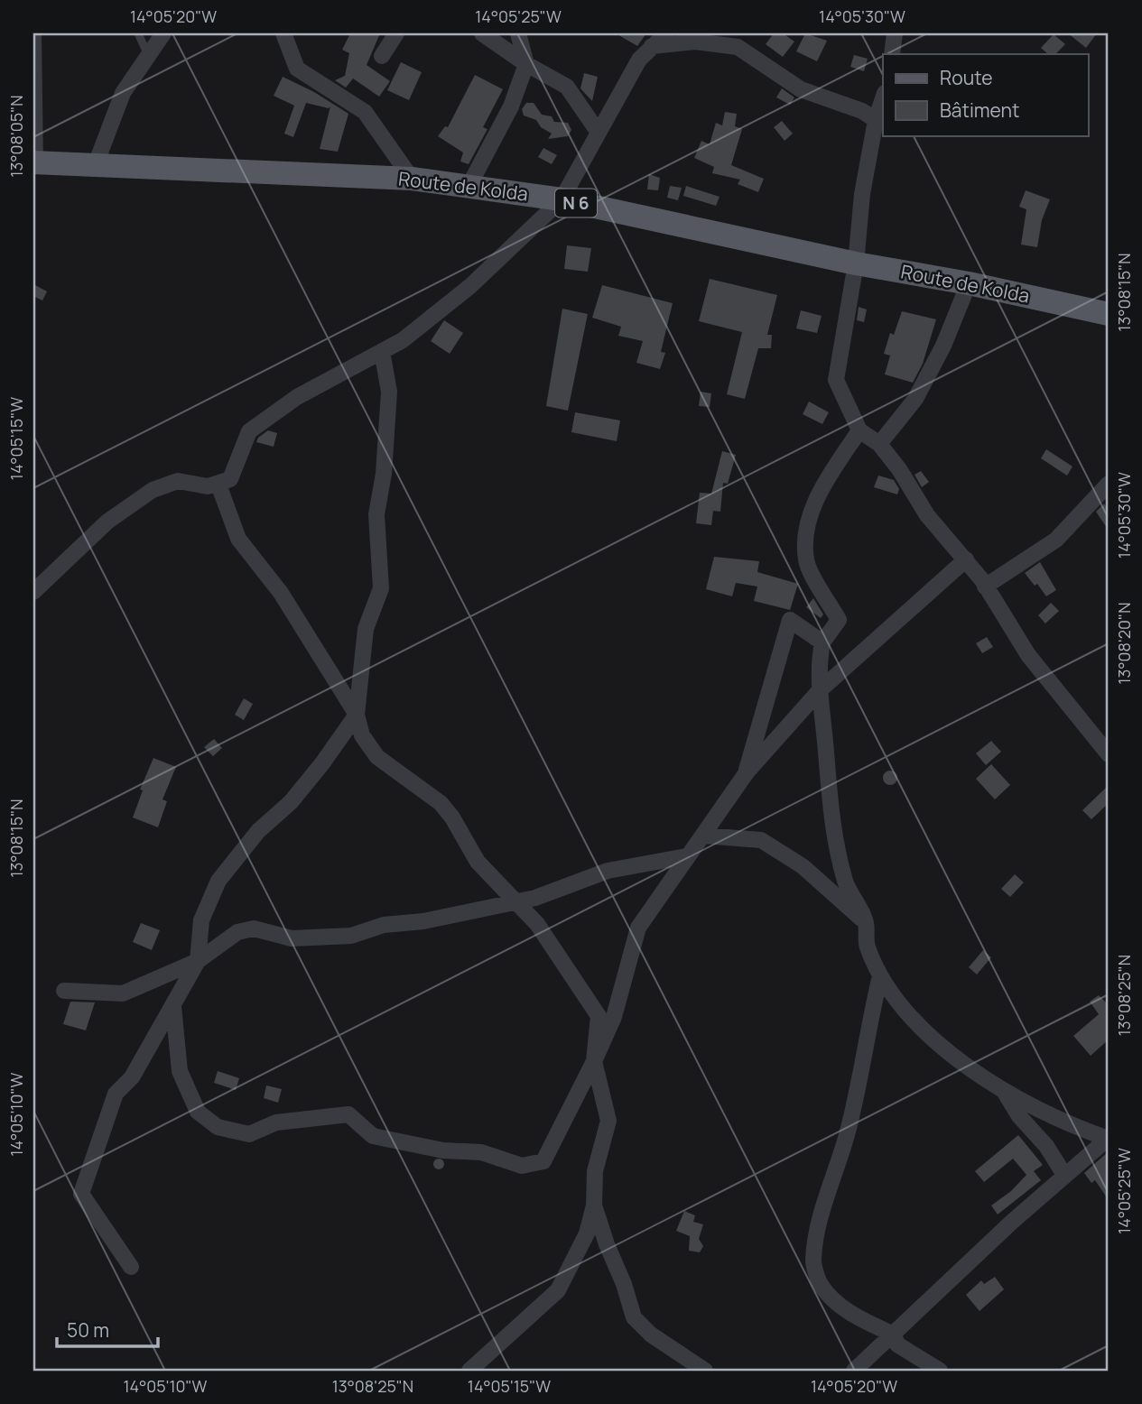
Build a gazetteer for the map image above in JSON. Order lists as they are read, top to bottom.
{
  "streets": {
    "main road": ["Route de Kolda", "N 6"]
  },
  "legend": ["Route", "Bâtiment"],
  "scale_bar": "50 m",
  "coordinates": [
    "14°05'20\"W",
    "14°05'25\"W",
    "14°05'30\"W",
    "13°08'05\"N",
    "13°08'15\"N",
    "14°05'15\"W",
    "13°08'20\"N",
    "13°08'25\"N",
    "14°05'10\"W"
  ]
}
